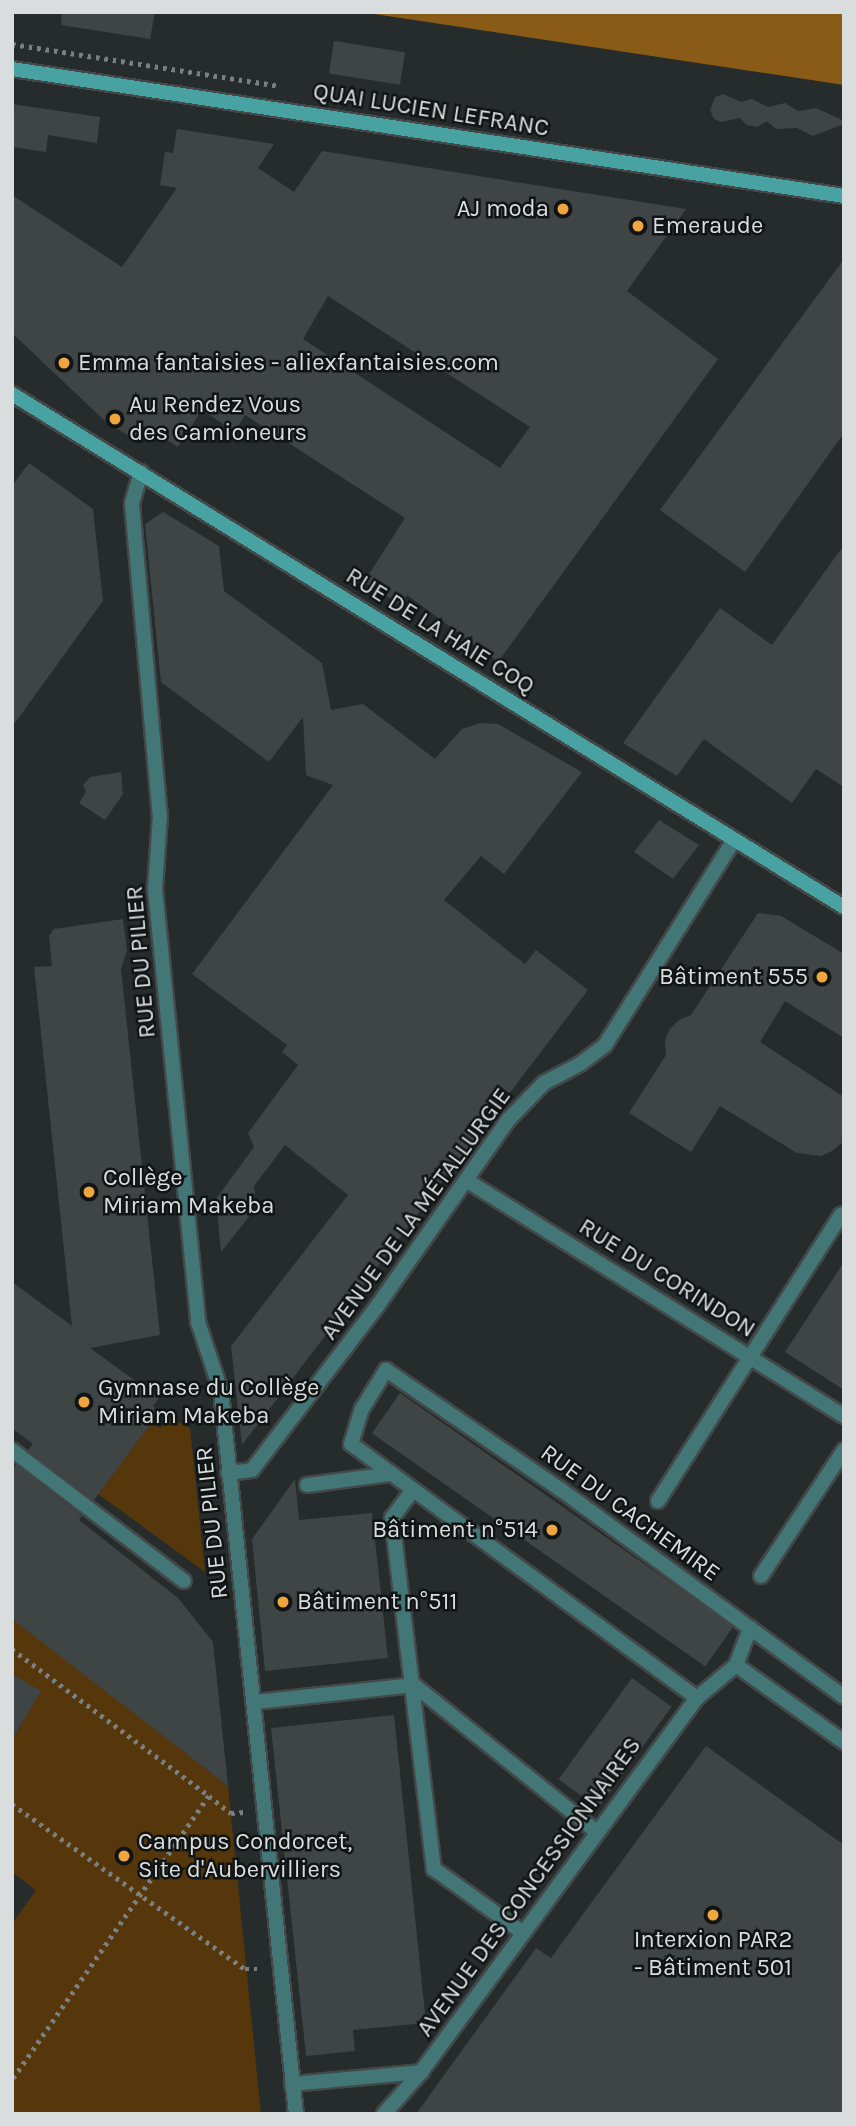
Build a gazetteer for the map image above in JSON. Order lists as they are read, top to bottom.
{
  "streets": {
    "main road": ["QUAI LUCIEN LEFRANC", "RUE DE LA HAIE COQ"],
    "street": [
      "RUE DU PILIER",
      "AVENUE DE LA MÉTALLURGIE",
      "RUE DU CORINDON",
      "RUE DU CACHEMIRE",
      "AVENUE DES CONCESSIONNAIRES"
    ]
  },
  "crossings": [
    ["RUE DE LA HAIE COQ", "RUE DU PILIER"],
    ["RUE DE LA HAIE COQ", "AVENUE DE LA MÉTALLURGIE"],
    ["RUE DU PILIER", "AVENUE DE LA MÉTALLURGIE"],
    ["RUE DU PILIER", "AVENUE DES CONCESSIONNAIRES"],
    ["AVENUE DE LA MÉTALLURGIE", "RUE DU CORINDON"],
    ["RUE DU CACHEMIRE", "AVENUE DES CONCESSIONNAIRES"]
  ],
  "places": [
    "AJ moda",
    "Emeraude",
    "Emma fantaisies - aliexfantaisies.com",
    "Au Rendez Vous des Camioneurs",
    "Bâtiment 555",
    "Collège Miriam Makeba",
    "Gymnase du Collège Miriam Makeba",
    "Bâtiment n°514",
    "Bâtiment n°511",
    "Campus Condorcet, Site d'Aubervilliers",
    "Interxion PAR2 - Bâtiment 501"
  ]
}
